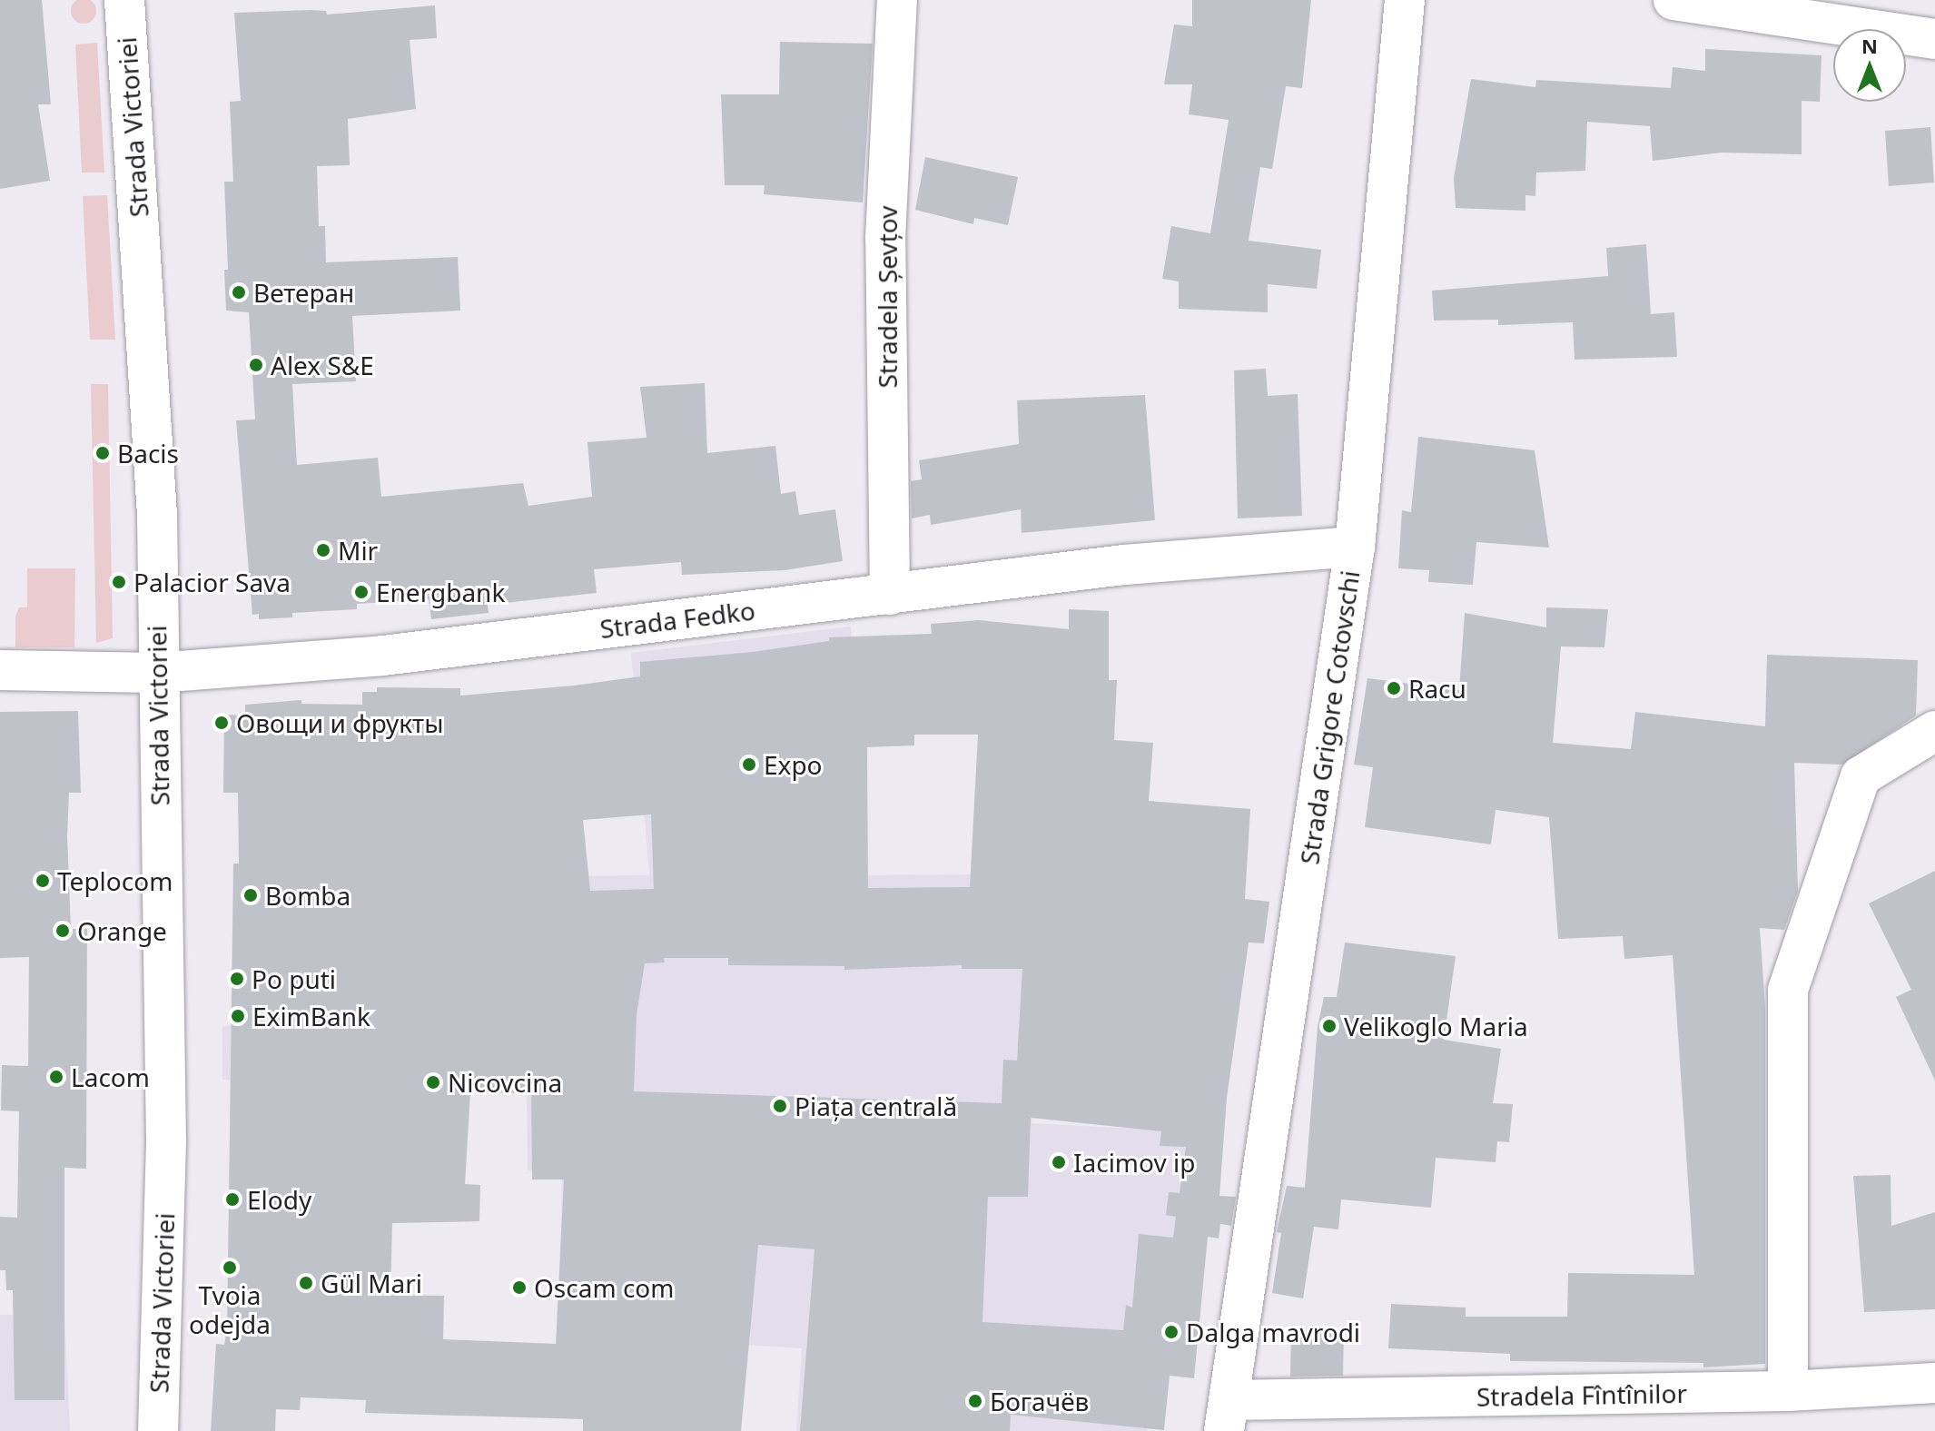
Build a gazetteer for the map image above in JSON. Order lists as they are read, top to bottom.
{
  "streets": {
    "street": [
      "Strada Victoriei",
      "Stradela Șevțov",
      "Strada Fedko",
      "Strada Grigore Cotovschi",
      "Stradela Fîntînilor"
    ]
  },
  "crossings": [
    ["Strada Victoriei", "Strada Fedko"],
    ["Stradela Șevțov", "Strada Fedko"],
    ["Strada Fedko", "Strada Grigore Cotovschi"],
    ["Strada Grigore Cotovschi", "Stradela Fîntînilor"]
  ],
  "places": [
    "Ветеран",
    "Alex S&E",
    "Bacis",
    "Mir",
    "Palacior Sava",
    "Energbank",
    "Racu",
    "Овощи и фрукты",
    "Expo",
    "Teplocom",
    "Bomba",
    "Orange",
    "Po puti",
    "EximBank",
    "Velikoglo Maria",
    "Lacom",
    "Nicovcina",
    "Piața centrală",
    "Iacimov ip",
    "Elody",
    "Tvoia odejda",
    "Gül Mari",
    "Oscam com",
    "Dalga mavrodi",
    "Богачёв"
  ],
  "north": "top"
}
